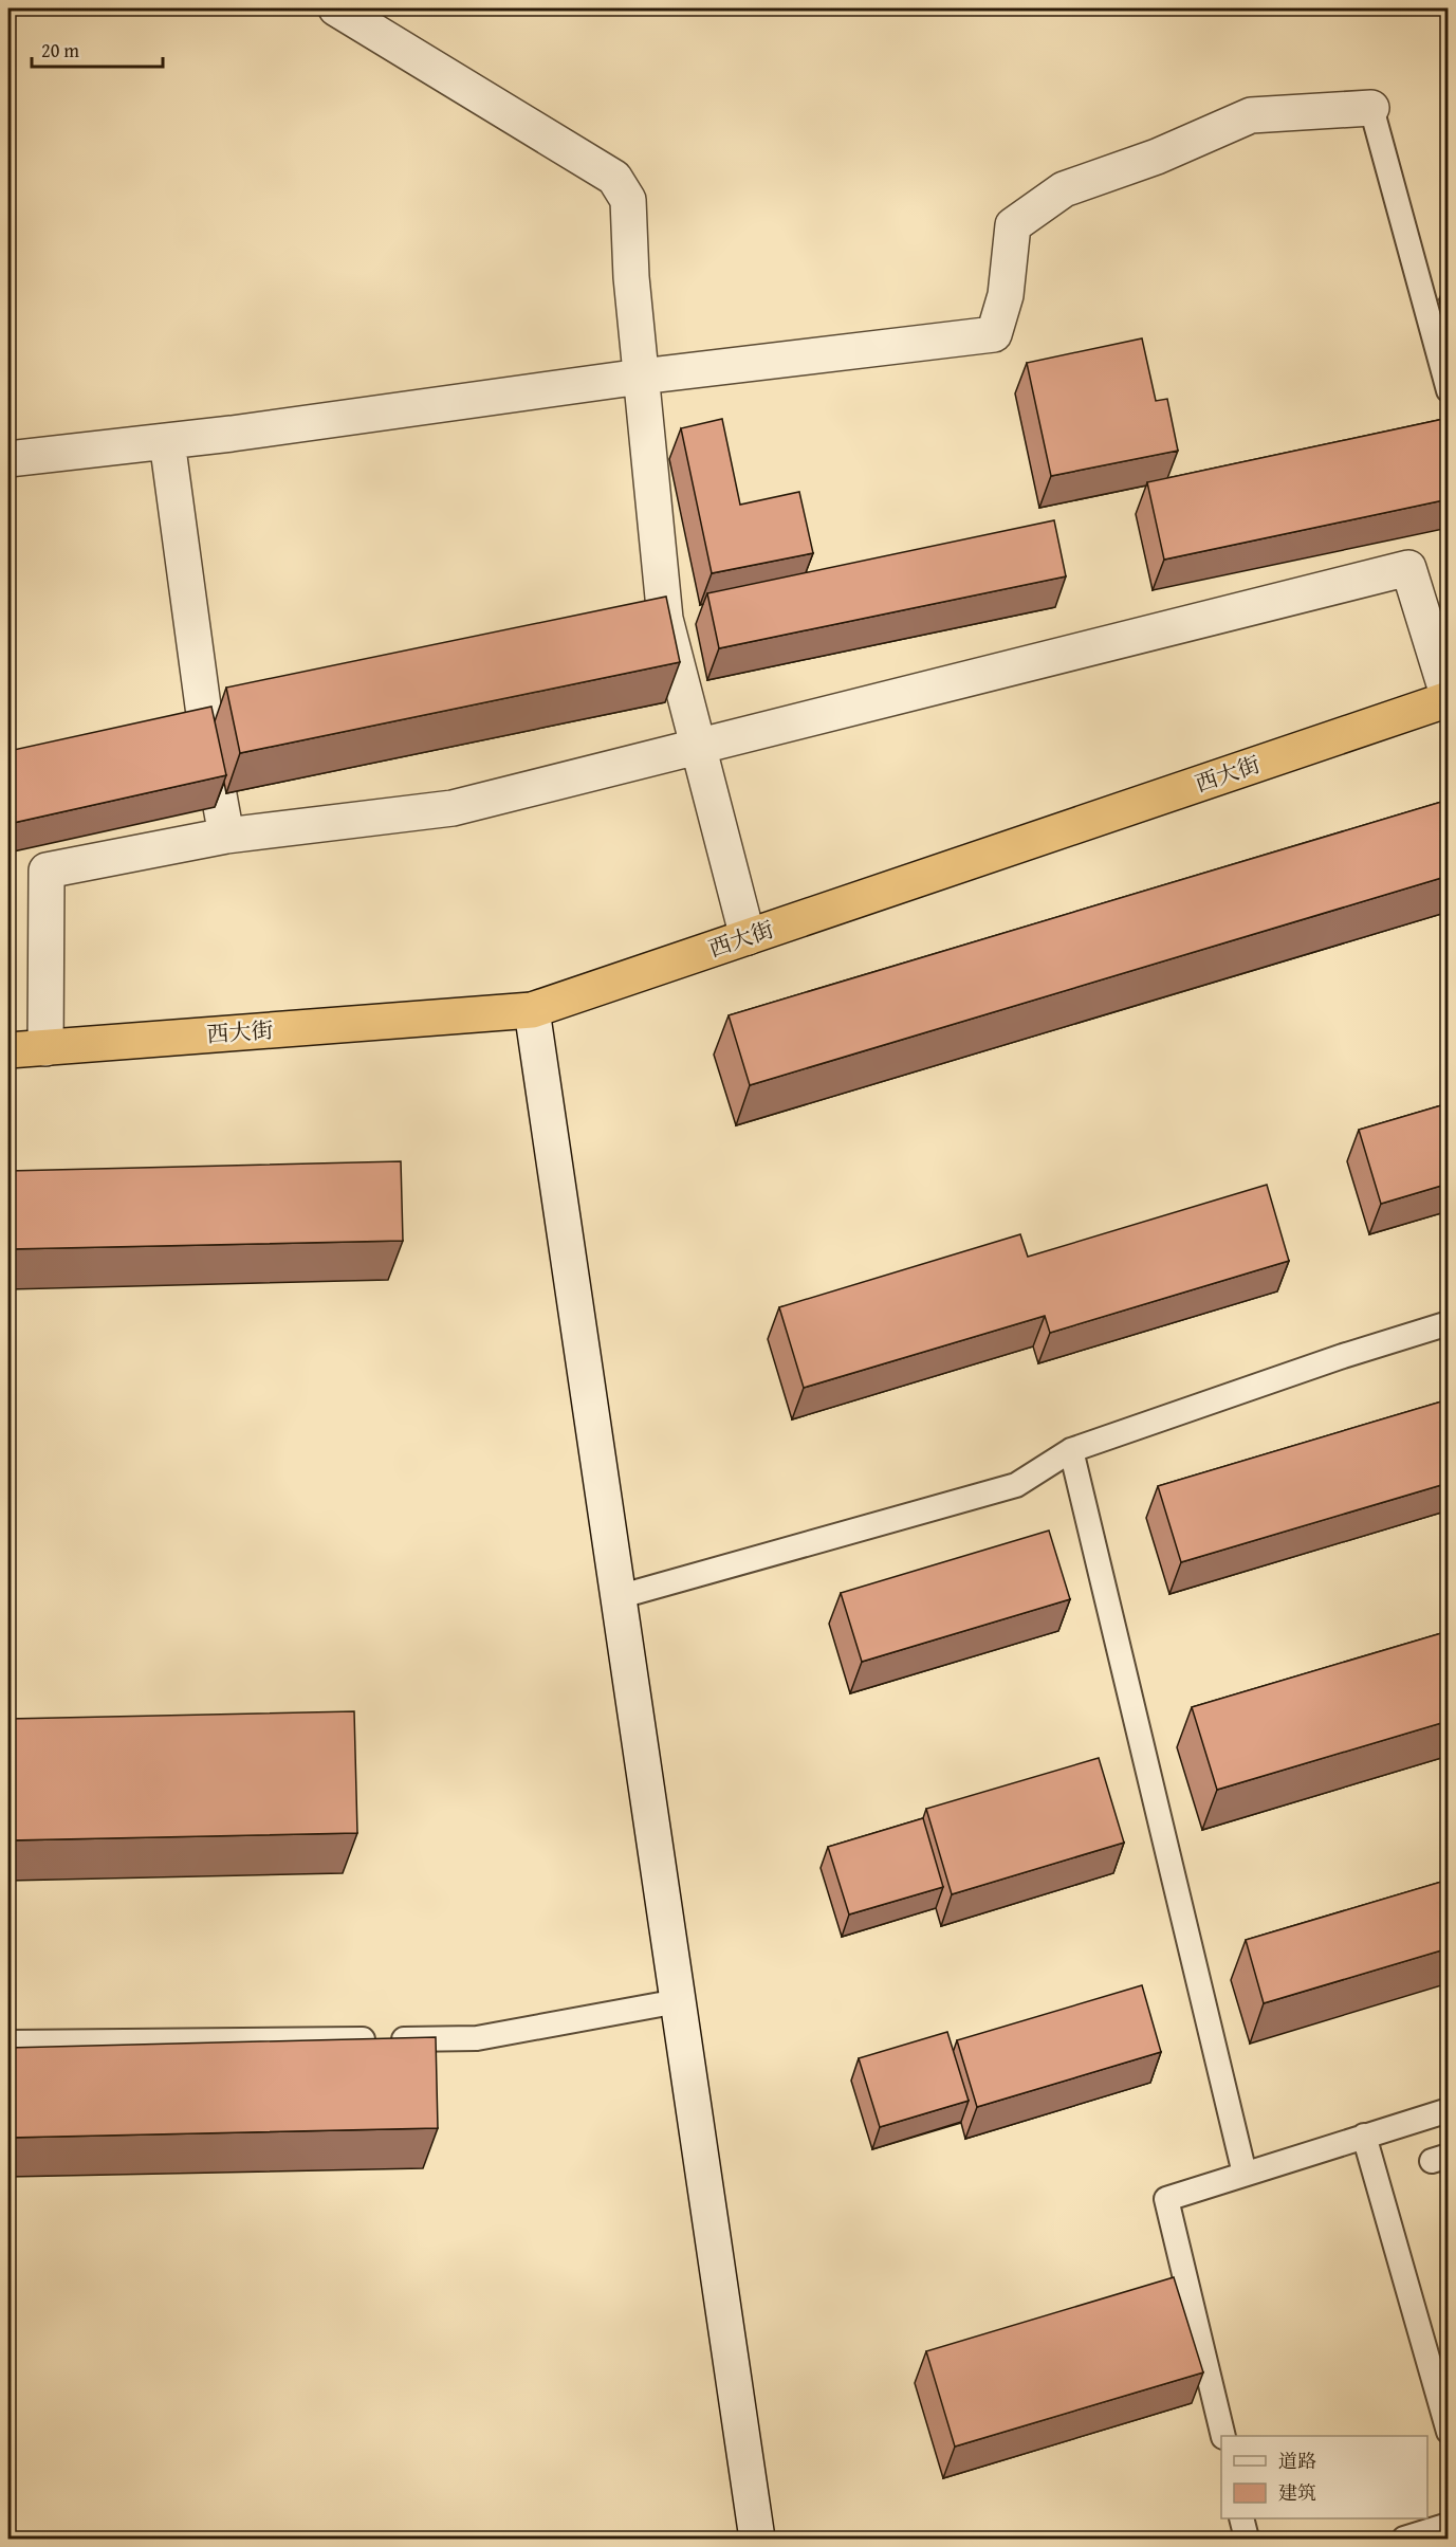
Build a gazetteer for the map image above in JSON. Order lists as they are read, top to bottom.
{
  "streets": {
    "highway": ["西大街"]
  },
  "legend": ["道路", "建筑"],
  "scale_bar": "20 m"
}
